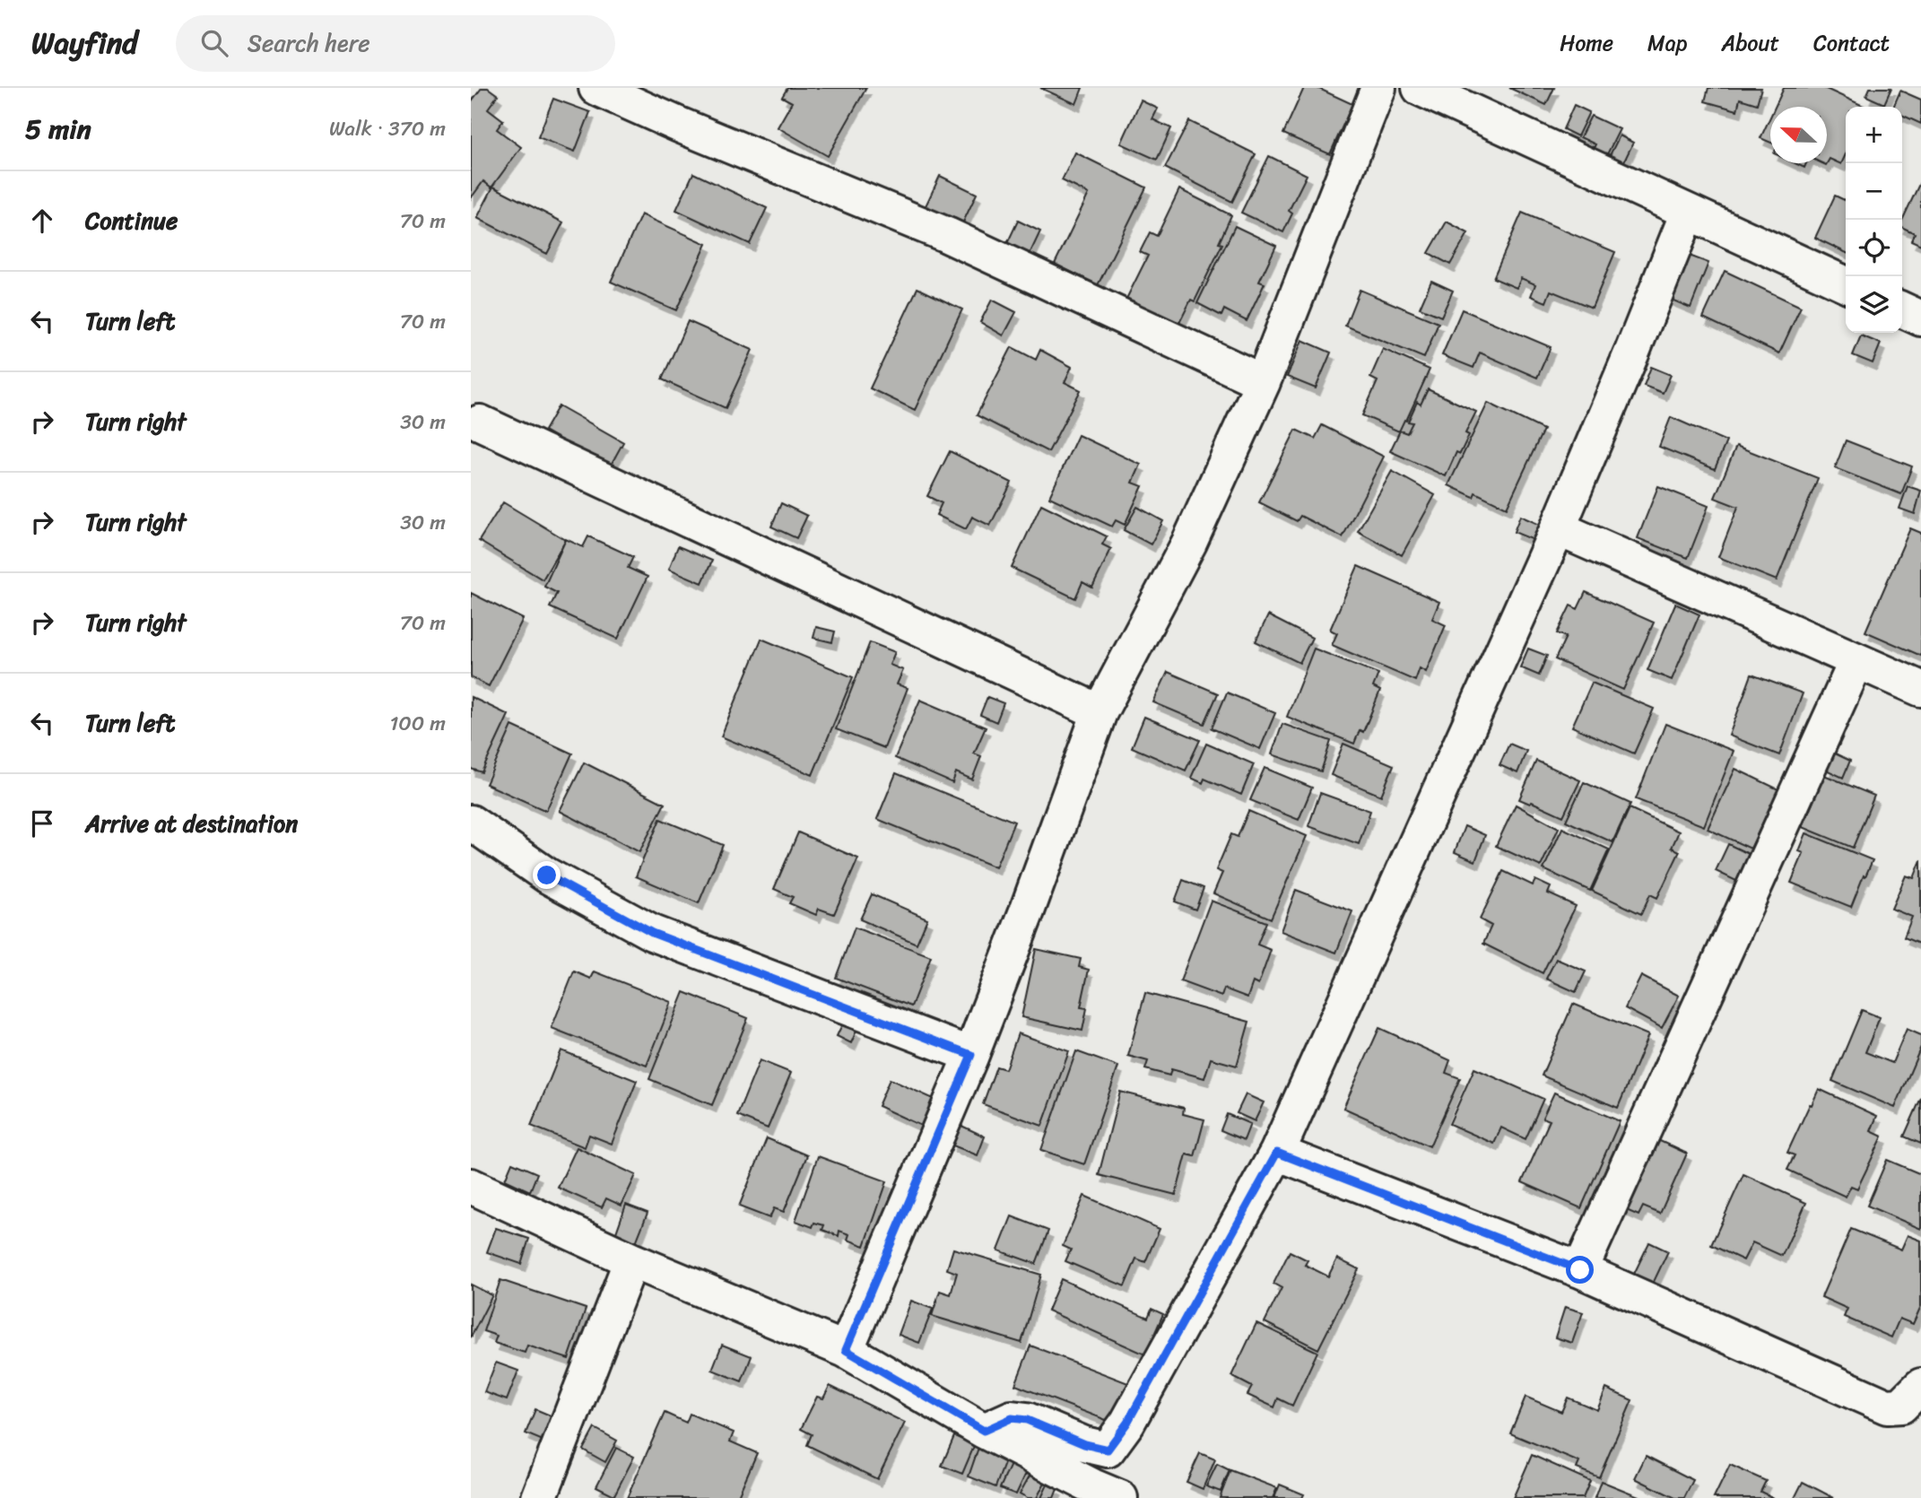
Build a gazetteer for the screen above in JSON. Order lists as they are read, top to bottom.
{
  "north": "left",
  "page": {
    "header": "Wayfind",
    "search": "Search here",
    "nav": [
      "Home",
      "Map",
      "About",
      "Contact"
    ],
    "heading": ["5 min", "Walk · 370 m"],
    "map_buttons": ["+", "−"],
    "list": [
      ["Continue", "70 m"],
      ["Turn left", "70 m"],
      ["Turn right", "30 m"],
      ["Turn right", "30 m"],
      ["Turn right", "70 m"],
      ["Turn left", "100 m"],
      "Arrive at destination"
    ]
  }
}
